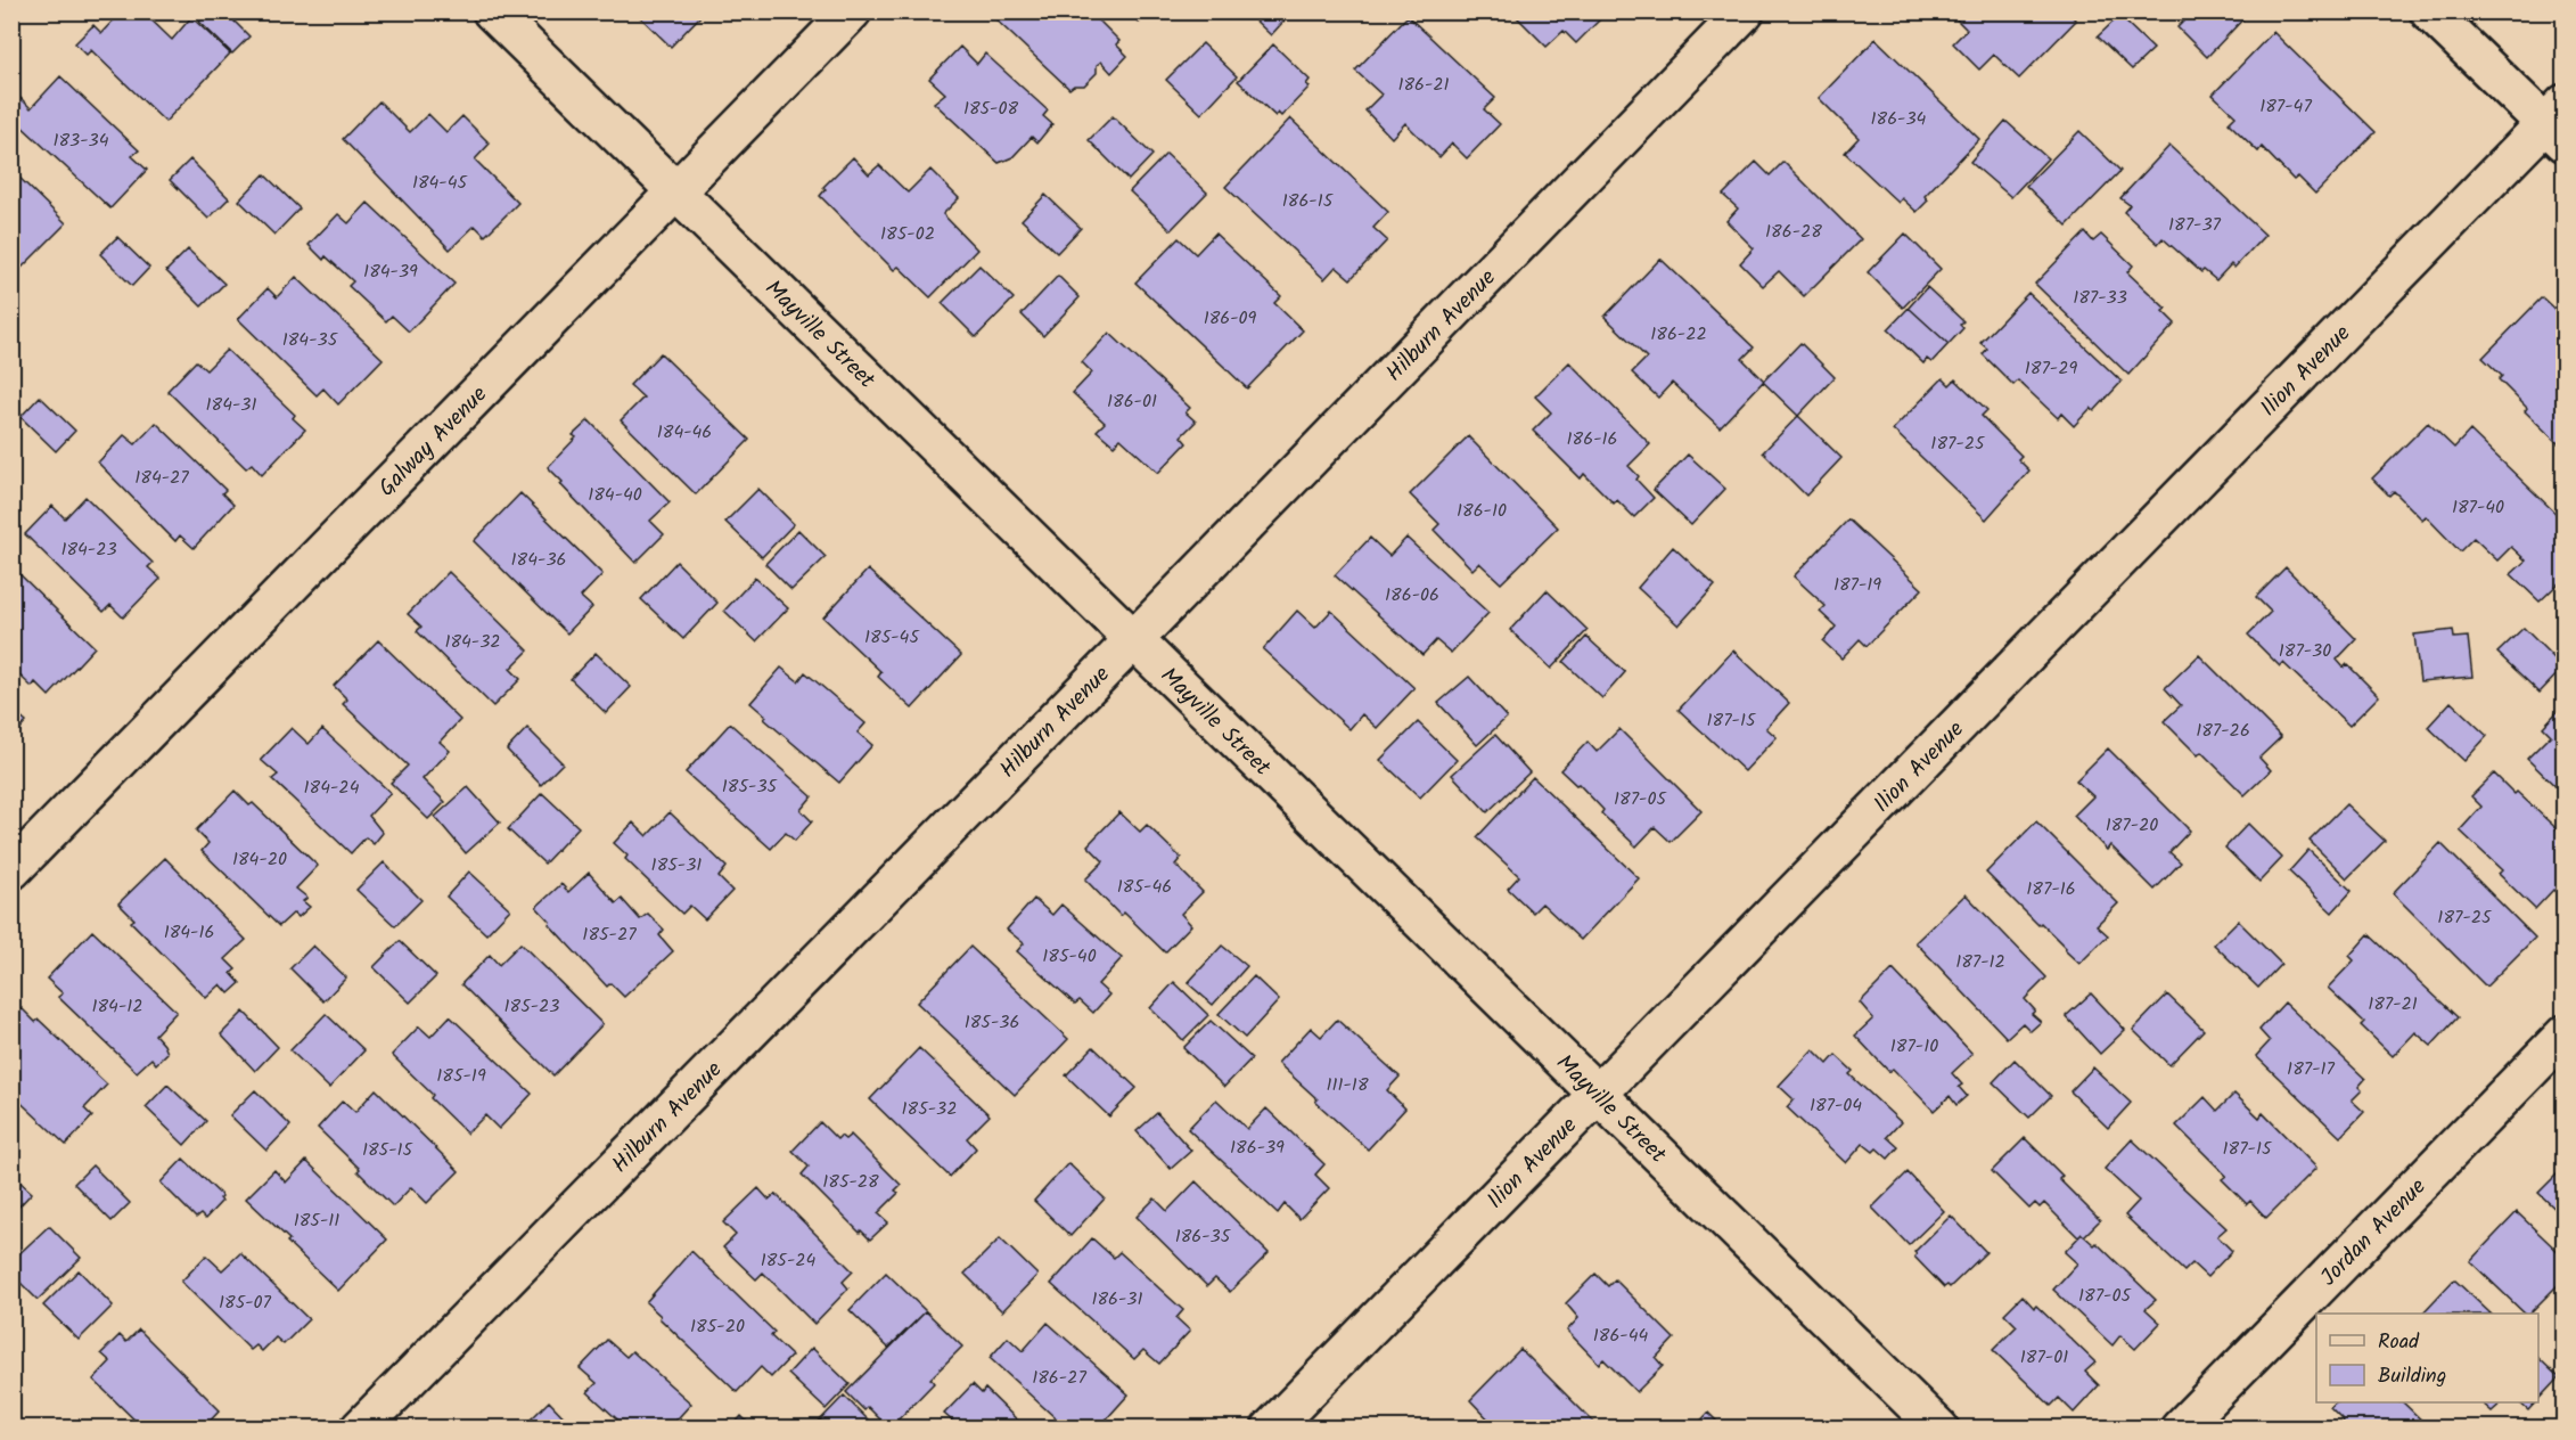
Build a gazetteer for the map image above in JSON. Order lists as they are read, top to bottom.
{
  "streets": {
    "street": [
      "Hilburn Avenue",
      "Mayville Street",
      "Ilion Avenue",
      "Galway Avenue",
      "Jordan Avenue"
    ]
  },
  "crossings": [
    ["Hilburn Avenue", "Mayville Street"],
    ["Mayville Street", "Ilion Avenue"],
    ["Mayville Street", "Galway Avenue"]
  ],
  "house_numbers": [
    "186-21",
    "187-47",
    "185-08",
    "186-34",
    "183-34",
    "184-45",
    "186-15",
    "187-37",
    "186-28",
    "185-02",
    "184-39",
    "187-33",
    "186-09",
    "186-22",
    "184-35",
    "187-29",
    "186-01",
    "184-31",
    "184-46",
    "186-16",
    "187-25",
    "184-27",
    "184-40",
    "187-40",
    "186-10",
    "184-23",
    "184-36",
    "187-19",
    "186-06",
    "185-45",
    "184-32",
    "187-30",
    "187-15",
    "187-26",
    "185-35",
    "184-24",
    "187-05",
    "187-20",
    "184-20",
    "185-31",
    "185-46",
    "187-16",
    "187-25",
    "184-16",
    "185-27",
    "185-40",
    "187-12",
    "187-21",
    "184-12",
    "185-23",
    "185-36",
    "187-10",
    "187-17",
    "185-19",
    "111-18",
    "187-04",
    "185-32",
    "186-39",
    "187-15",
    "185-15",
    "185-28",
    "185-11",
    "186-35",
    "185-24",
    "187-05",
    "186-31",
    "185-07",
    "185-20",
    "186-44",
    "187-01",
    "186-27"
  ],
  "legend": ["Road", "Building"]
}
